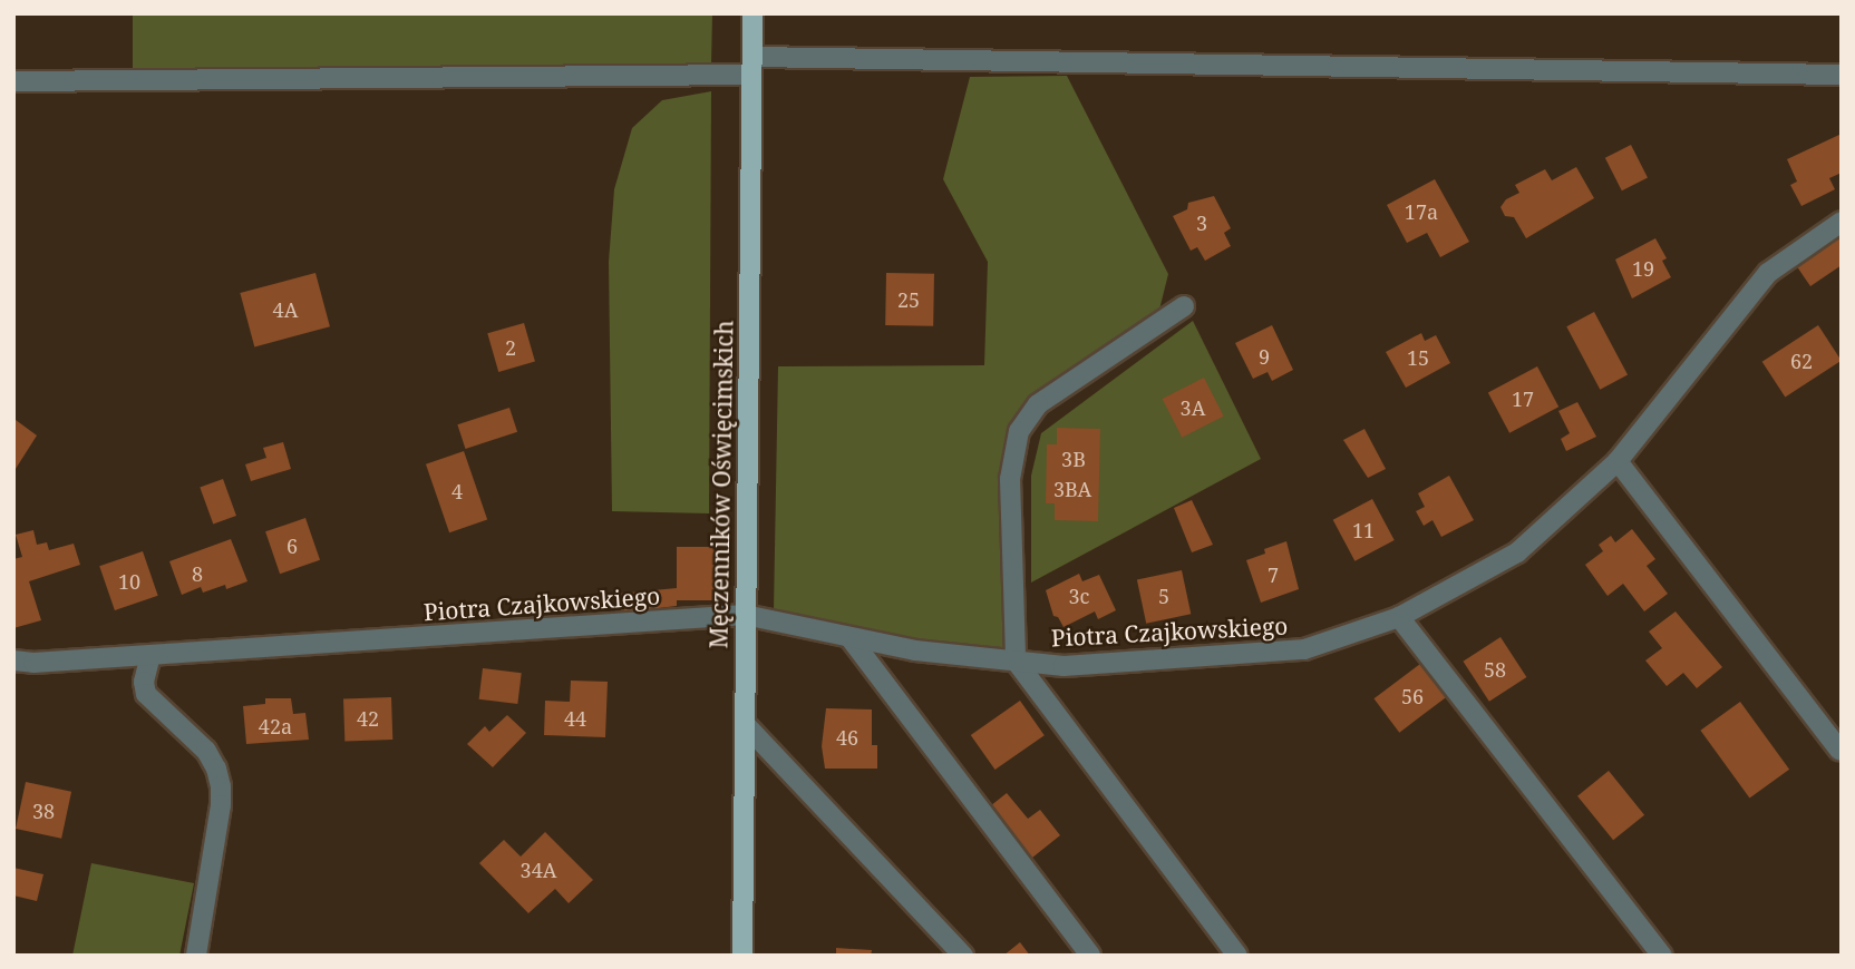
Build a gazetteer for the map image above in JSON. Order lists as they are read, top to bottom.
{
  "streets": {
    "main road": ["Męczenników Oświęcimskich"],
    "street": ["Piotra Czajkowskiego"]
  },
  "crossings": [
    ["Męczenników Oświęcimskich", "Piotra Czajkowskiego"]
  ],
  "house_numbers": [
    "17a",
    "3",
    "19",
    "25",
    "4A",
    "2",
    "9",
    "15",
    "62",
    "17",
    "3A",
    "3B",
    "3BA",
    "4",
    "11",
    "6",
    "8",
    "7",
    "10",
    "3c",
    "5",
    "58",
    "56",
    "42",
    "44",
    "42a",
    "46",
    "38",
    "34A"
  ]
}
